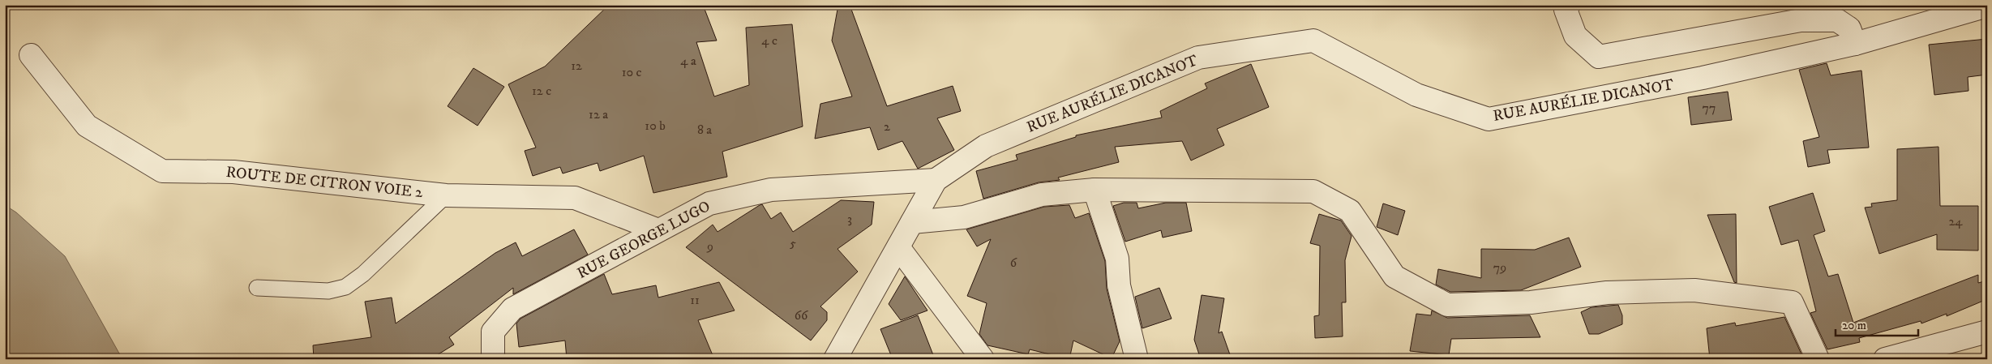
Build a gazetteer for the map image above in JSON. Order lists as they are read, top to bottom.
{
  "streets": {
    "street": ["RUE AURÉLIE DICANOT", "ROUTE DE CITRON VOIE 2", "RUE GEORGE LUGO"]
  },
  "crossings": [
    ["RUE AURÉLIE DICANOT", "RUE GEORGE LUGO"],
    ["ROUTE DE CITRON VOIE 2", "RUE GEORGE LUGO"]
  ],
  "house_numbers": [
    "4 c",
    "4 a",
    "12",
    "10 c",
    "12 c",
    "77",
    "12 a",
    "10 b",
    "2",
    "8 a",
    "3",
    "24",
    "5",
    "9",
    "6",
    "79",
    "11",
    "66"
  ],
  "scale_bar": "20 m"
}
